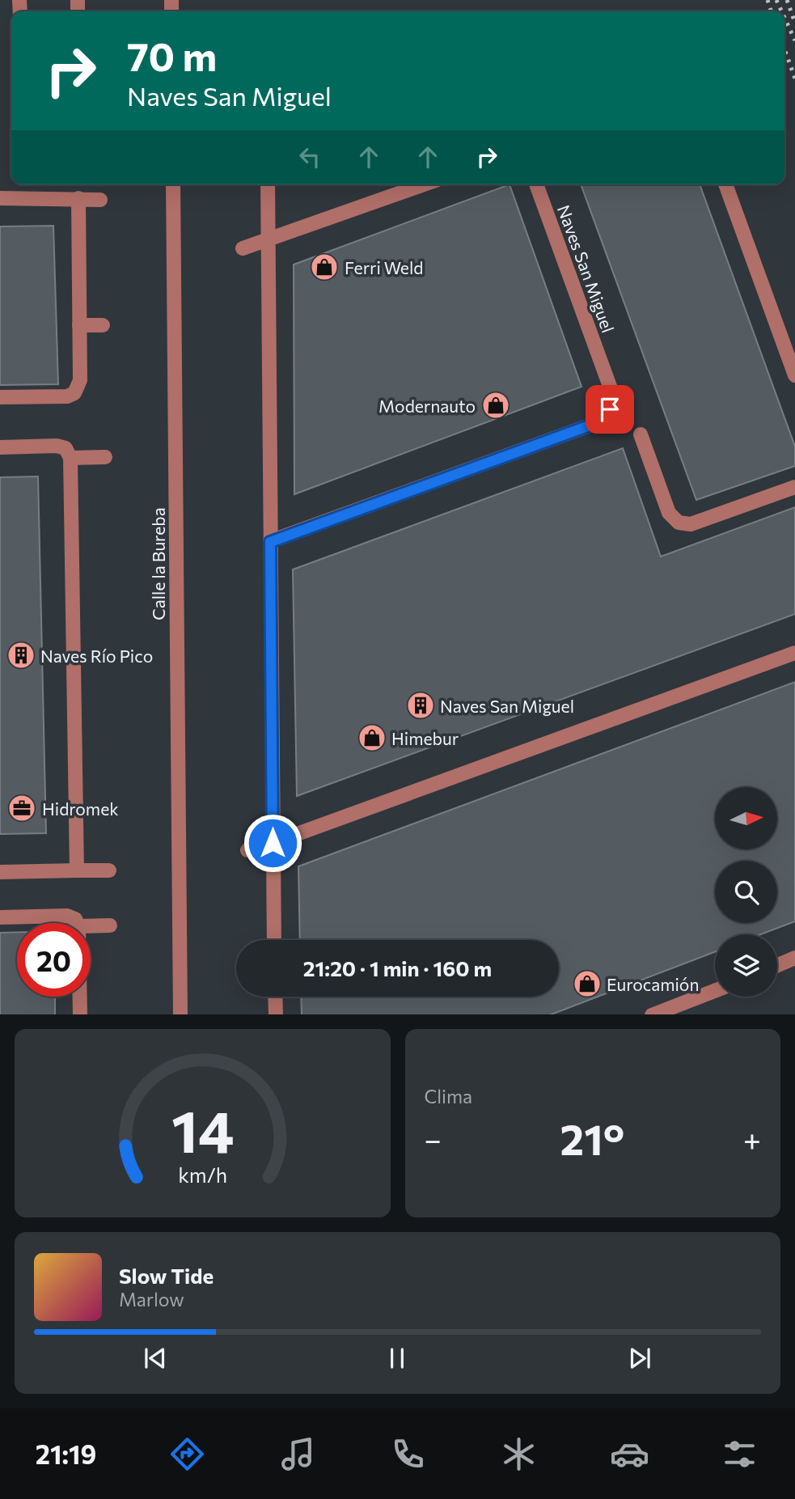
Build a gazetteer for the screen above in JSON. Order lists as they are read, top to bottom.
{
  "streets": {
    "street": ["Naves San Miguel", "Calle la Bureba"]
  },
  "places": {
    "shop": [
      "Ferri Weld",
      "Modernauto",
      "Himebur",
      "Eurocamión"
    ],
    "building": ["Naves Río Pico", "Naves San Miguel"],
    "office": ["Hidromek"]
  },
  "north": "right",
  "page": {
    "turn": ["70 m", "Naves San Miguel"],
    "limit": "20",
    "trip": "21:20 · 1 min · 160 m",
    "tile": "Clima",
    "heat": ["−", "21°", "+"],
    "song": ["Slow Tide", "Marlow"],
    "tabs": "21:19",
    "gauge": ["14", "km/h"]
  }
}
